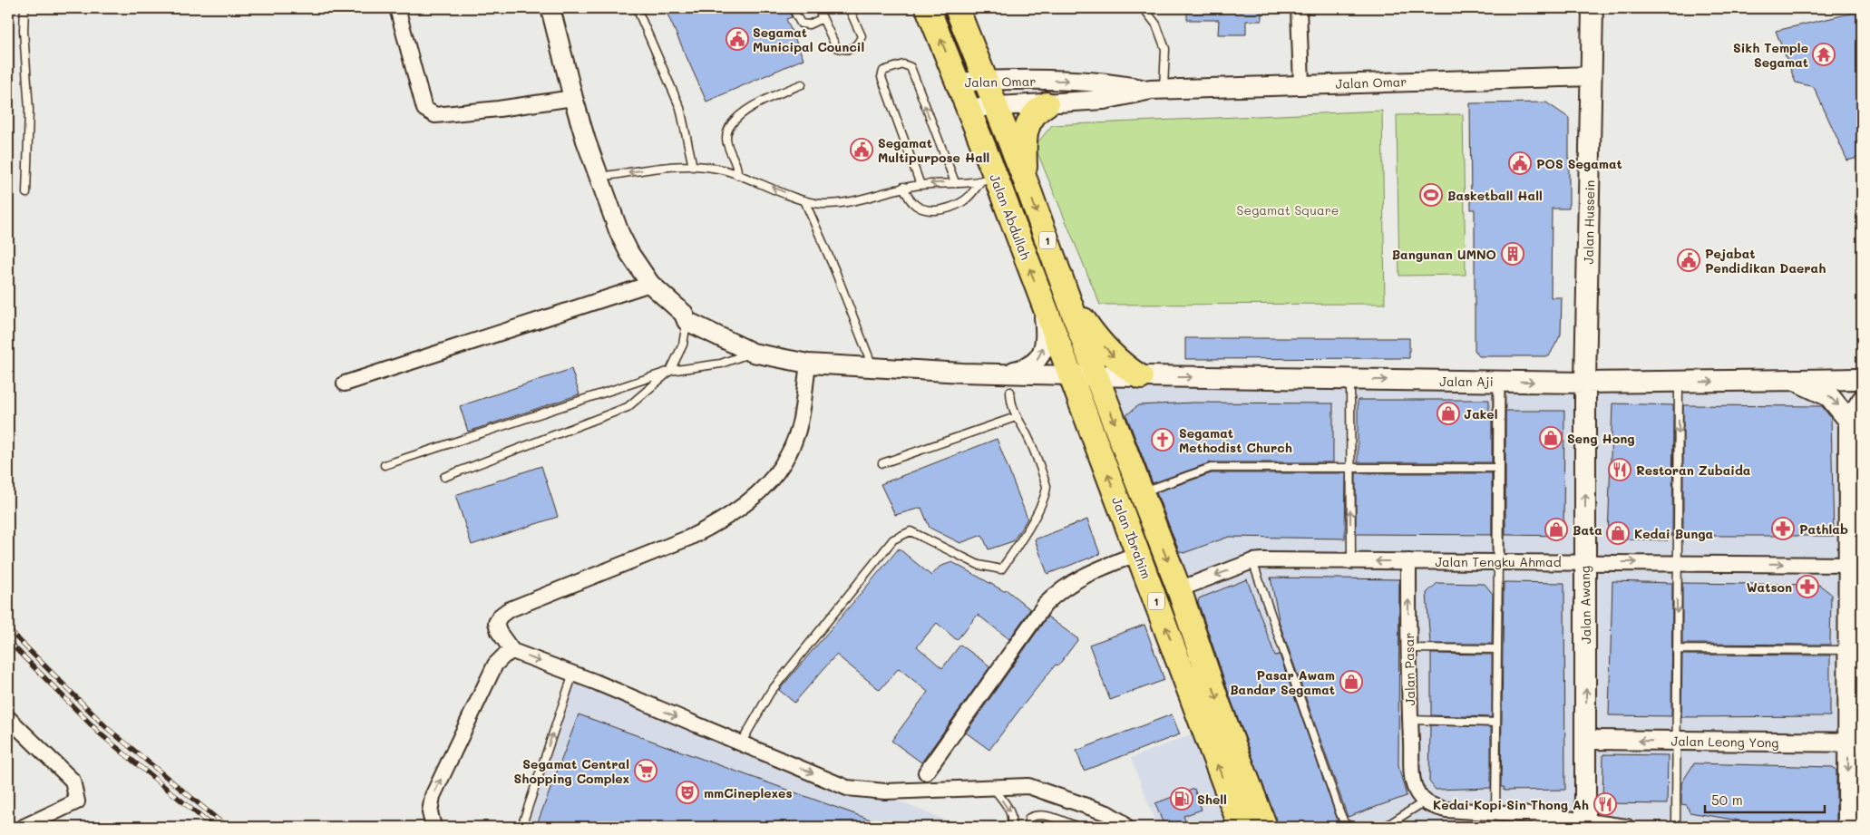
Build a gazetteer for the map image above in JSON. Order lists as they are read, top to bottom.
{
  "streets": {
    "highway": ["Jalan Abdullah", "1", "Jalan Ibrahim"],
    "main road": ["Jalan Hussein", "Jalan Aji", "Jalan Awang"],
    "street": [
      "Jalan Omar",
      "Jalan Tengku Ahmad",
      "Jalan Pasar",
      "Jalan Leong Yong"
    ]
  },
  "crossings": [
    ["Jalan Omar", "Jalan Abdullah"],
    ["Jalan Omar", "Jalan Hussein"],
    ["Jalan Abdullah", "Jalan Aji"],
    ["Jalan Abdullah", "Jalan Ibrahim"],
    ["Jalan Hussein", "Jalan Aji"],
    ["Jalan Hussein", "Jalan Awang"],
    ["Jalan Aji", "Jalan Ibrahim"],
    ["Jalan Aji", "Jalan Awang"],
    ["Jalan Ibrahim", "Jalan Tengku Ahmad"],
    ["Jalan Tengku Ahmad", "Jalan Awang"],
    ["Jalan Tengku Ahmad", "Jalan Pasar"],
    ["Jalan Awang", "Jalan Leong Yong"]
  ],
  "one_way": ["Jalan Aji", "Jalan Awang", "Jalan Pasar"],
  "parks": ["Segamat Square"],
  "places": {
    "public building": [
      "Segamat Municipal Council",
      "Segamat Multipurpose Hall",
      "POS Segamat",
      "Pejabat Pendidikan Daerah"
    ],
    "temple": ["Sikh Temple Segamat"],
    "sports": ["Basketball Hall"],
    "building": ["Bangunan UMNO"],
    "shop": [
      "Jakel",
      "Seng Hong",
      "Bata",
      "Kedai Bunga",
      "Pasar Awam Bandar Segamat"
    ],
    "church": ["Segamat Methodist Church"],
    "restaurant": ["Restoran Zubaida", "Kedai Kopi Sin Thong Ah"],
    "pharmacy": ["Pathlab", "Watson"],
    "supermarket": ["Segamat Central Shopping Complex"],
    "theatre": ["mmCineplexes"],
    "fuel station": ["Shell"]
  },
  "scale_bar": "50 m"
}
